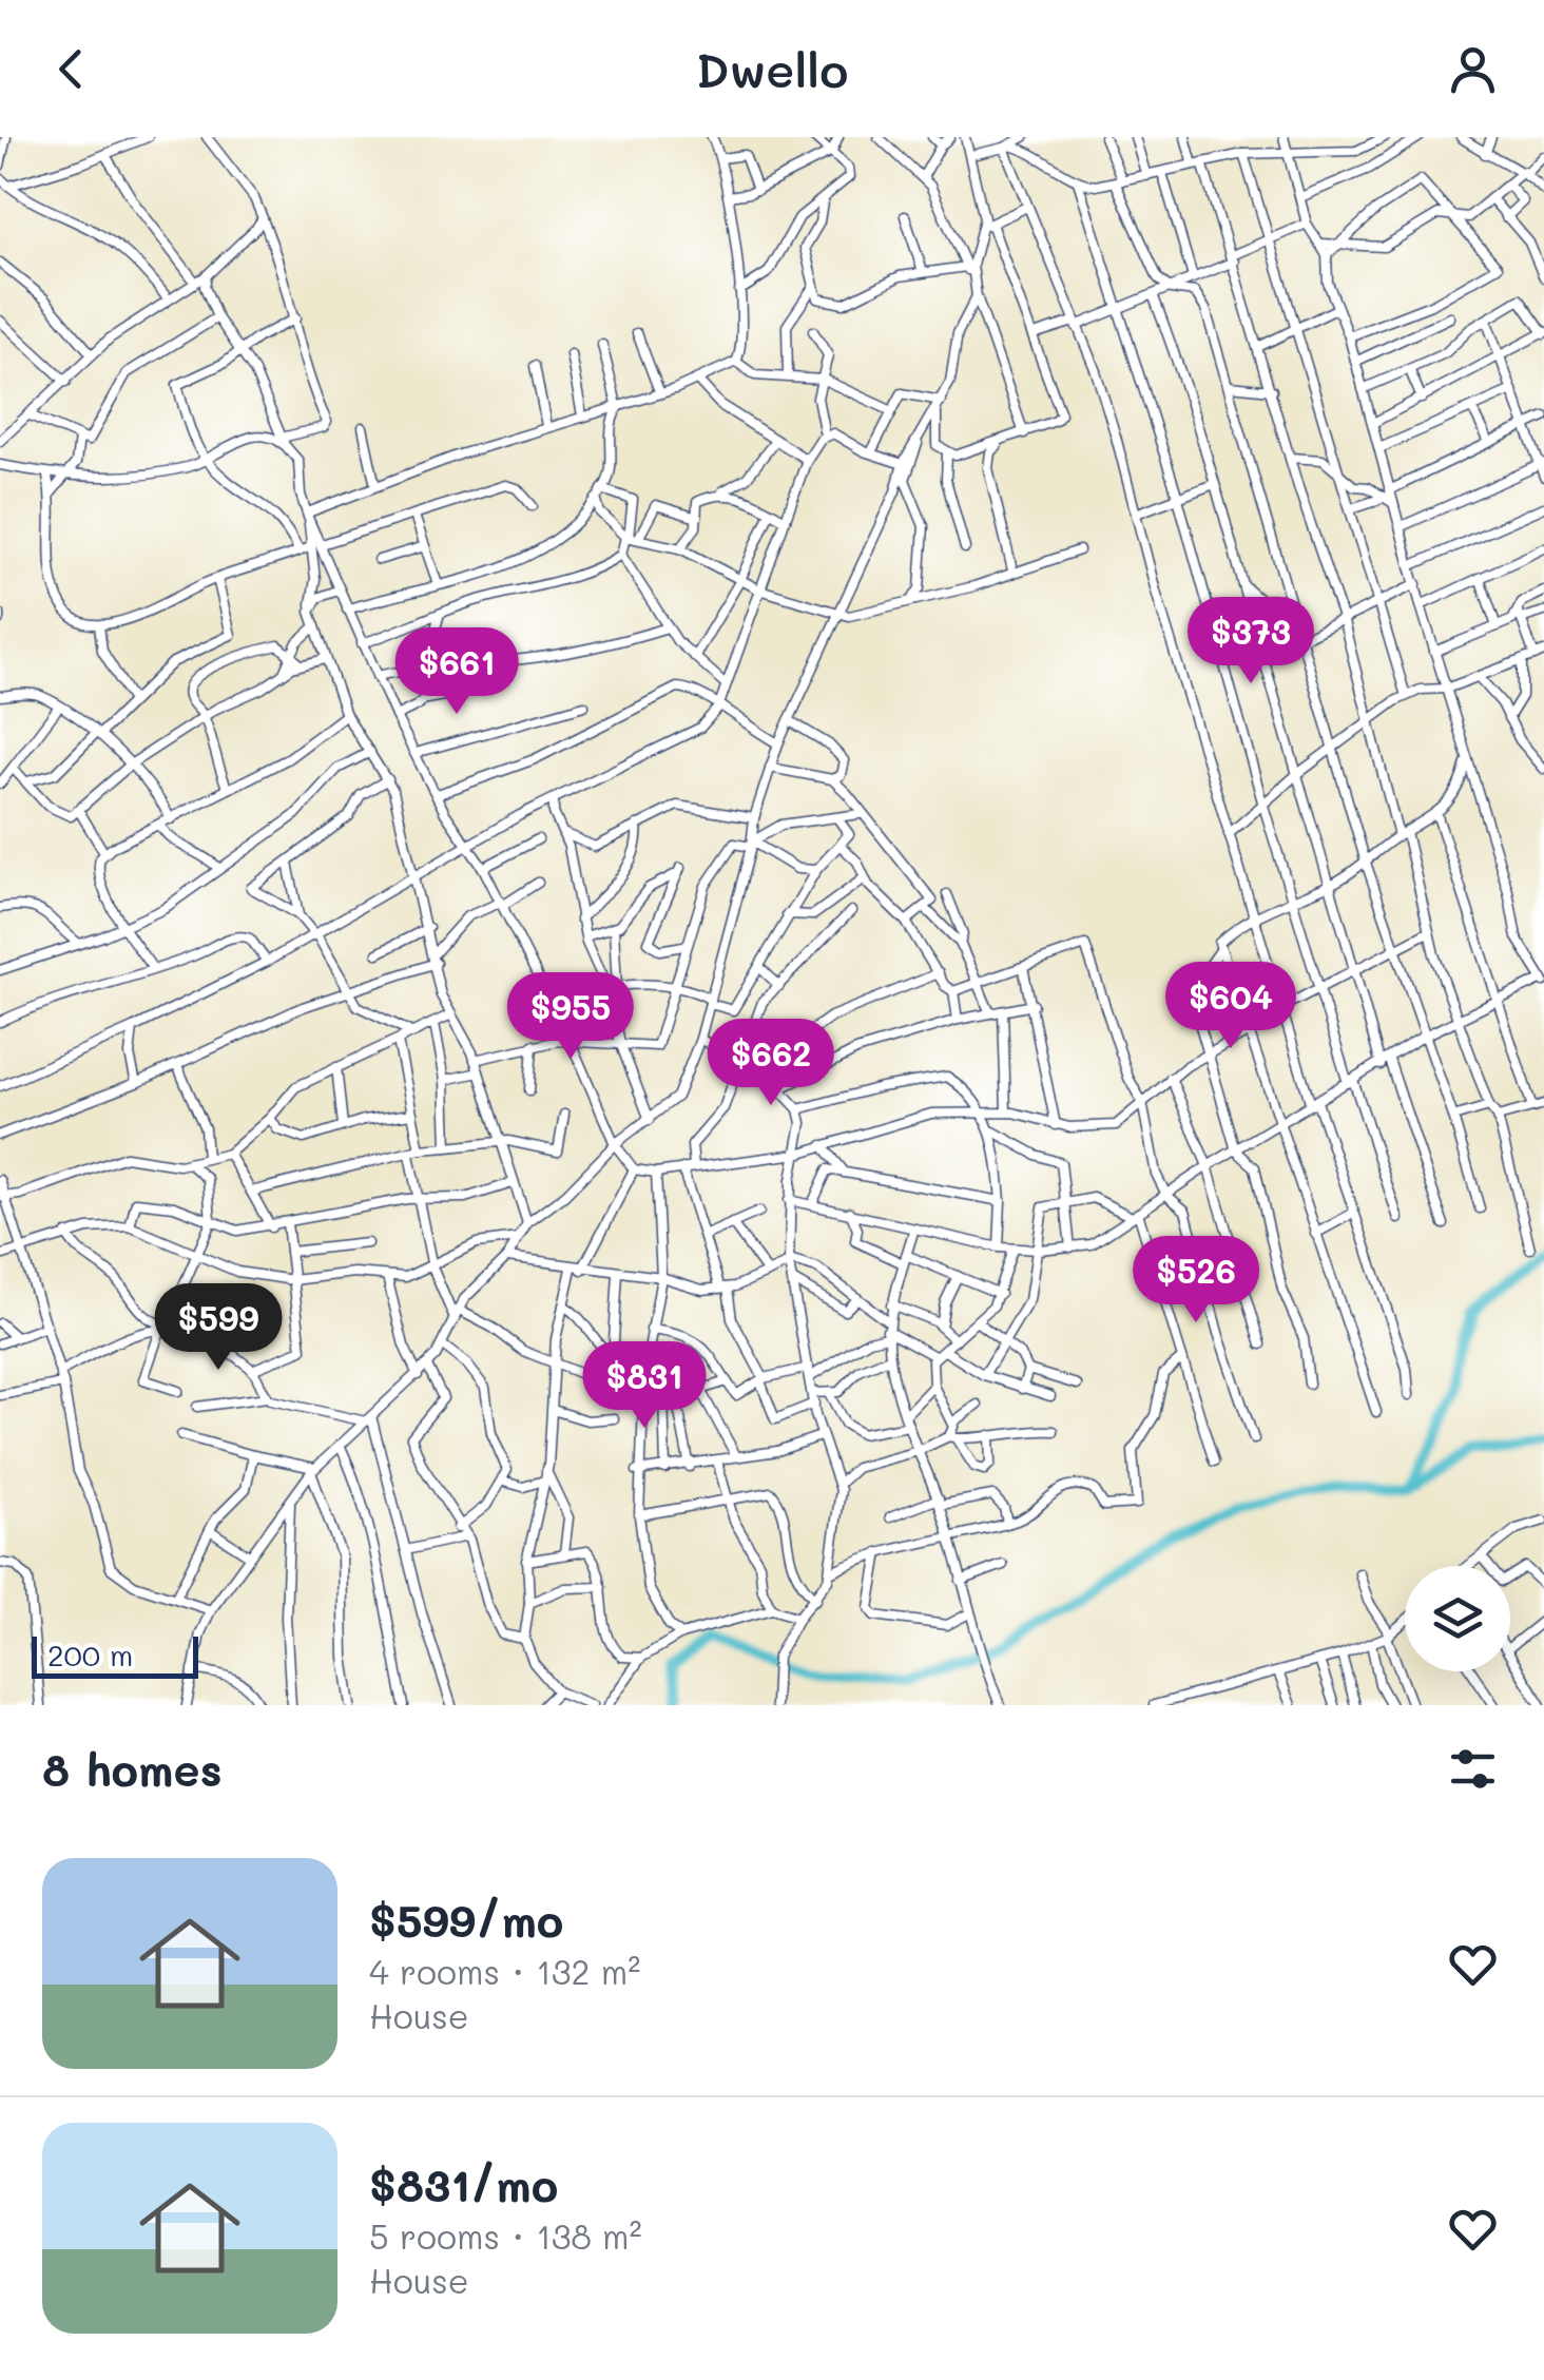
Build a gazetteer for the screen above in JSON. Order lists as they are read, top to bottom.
{
  "scale_bar": "200 m",
  "page": {
    "header": "Dwello",
    "price": [
      "$373",
      "$661",
      "$604",
      "$955",
      "$662",
      "$526",
      "$599",
      "$831"
    ],
    "scale": "200 m",
    "heading": "8 homes",
    "list": [
      {
        "name": "$599/mo",
        "note": "4 rooms · 132 m² · House"
      },
      {
        "name": "$831/mo",
        "note": "5 rooms · 138 m² · House"
      }
    ]
  }
}
